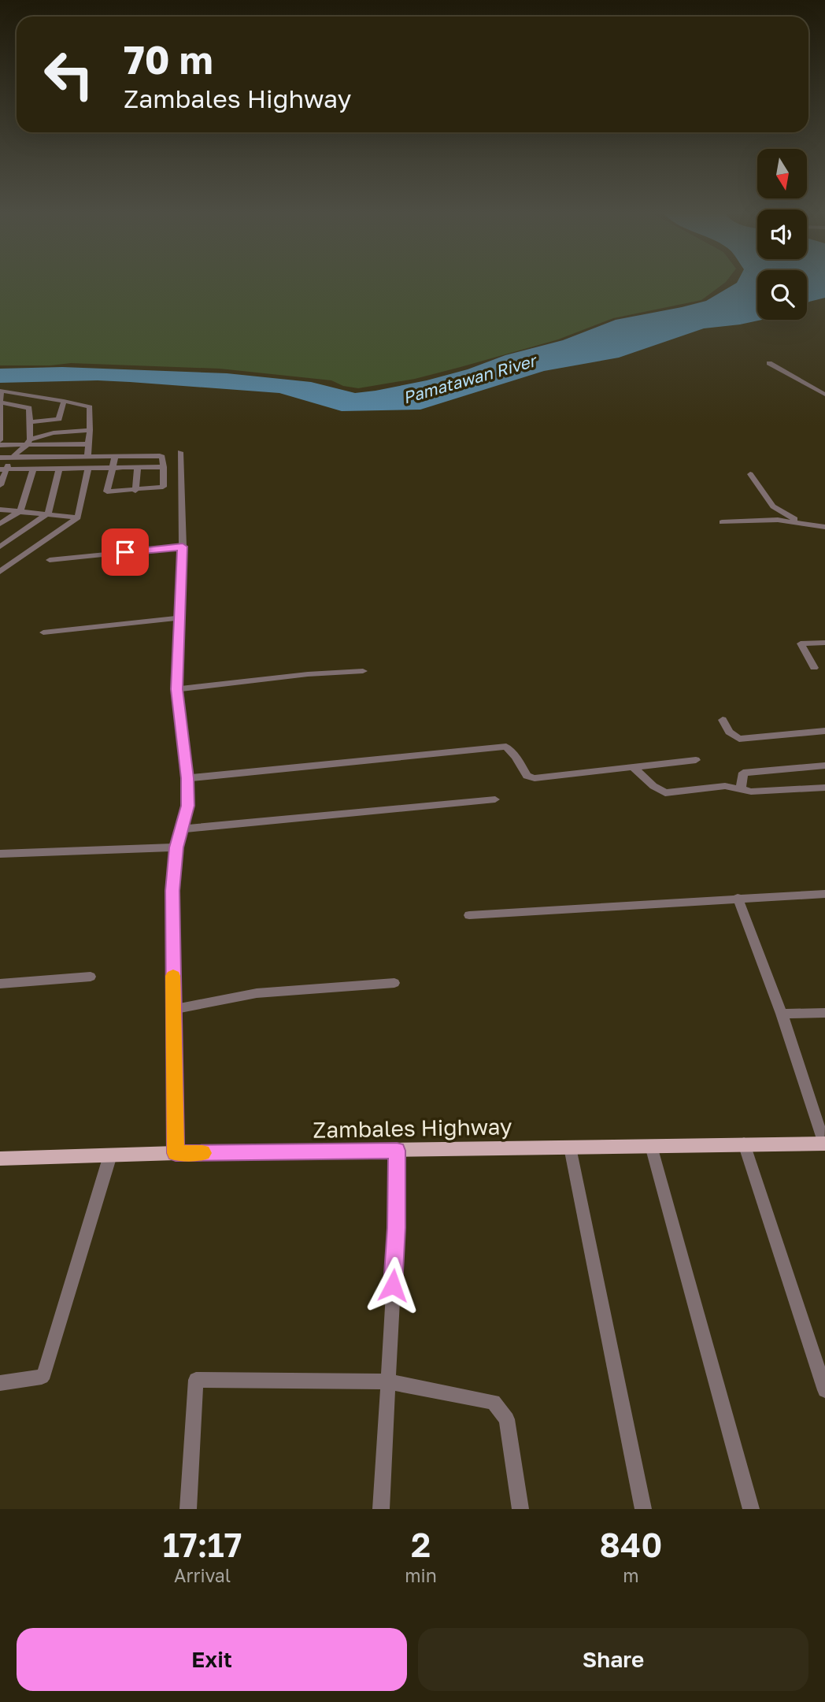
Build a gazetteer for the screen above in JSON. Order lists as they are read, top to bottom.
{
  "streets": {
    "main road": ["Zambales Highway"]
  },
  "water": ["Pamatawan River"],
  "north": "bottom",
  "page": {
    "turn": ["70 m", "Zambales Highway"],
    "eta": [
      "17:17",
      "Arrival",
      "2",
      "min",
      "840",
      "m"
    ],
    "buttons": ["Exit", "Share"]
  }
}
